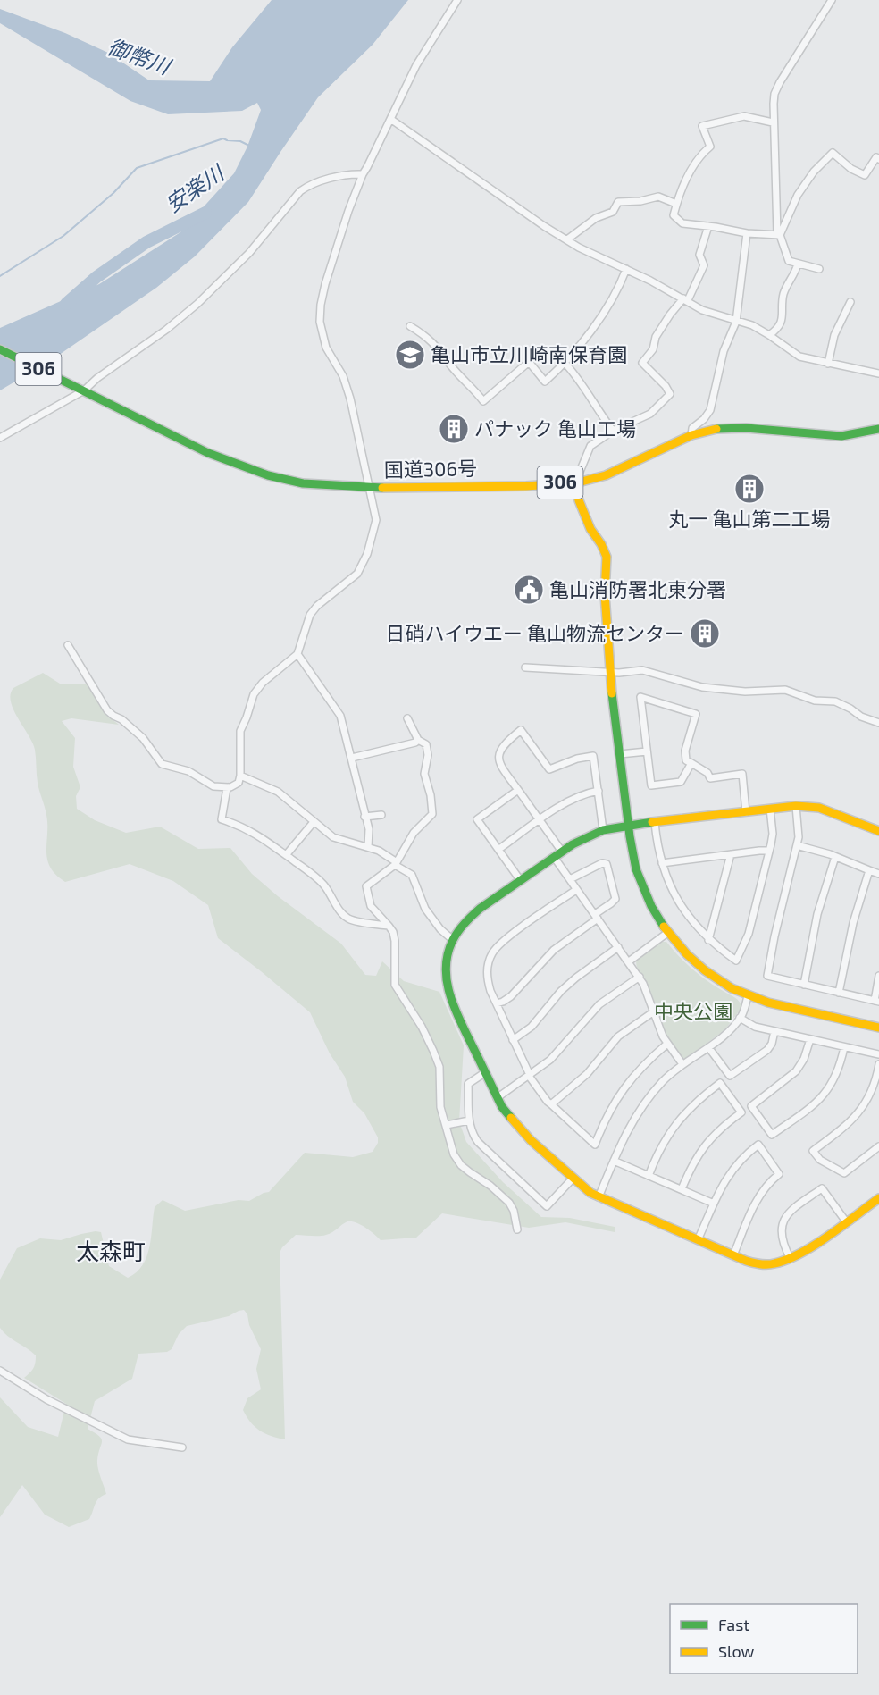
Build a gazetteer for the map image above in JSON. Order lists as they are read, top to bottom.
{
  "streets": {
    "main road": ["306", "国道306号"]
  },
  "districts": ["太森町"],
  "water": ["御幣川", "安楽川"],
  "parks": ["中央公園"],
  "places": {
    "school or university": ["亀山市立川崎南保育園"],
    "building": ["パナック 亀山工場", "丸一 亀山第二工場", "日硝ハイウエー 亀山物流センター"],
    "public building": ["亀山消防署北東分署"]
  },
  "legend": ["Fast", "Slow"]
}
